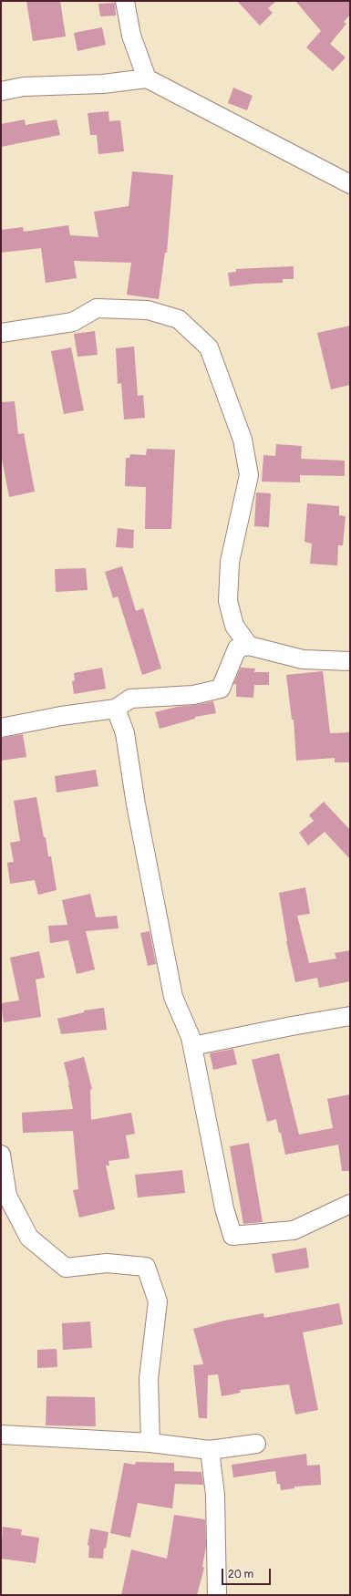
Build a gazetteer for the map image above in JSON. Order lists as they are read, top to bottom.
{
  "scale_bar": "20 m"
}
